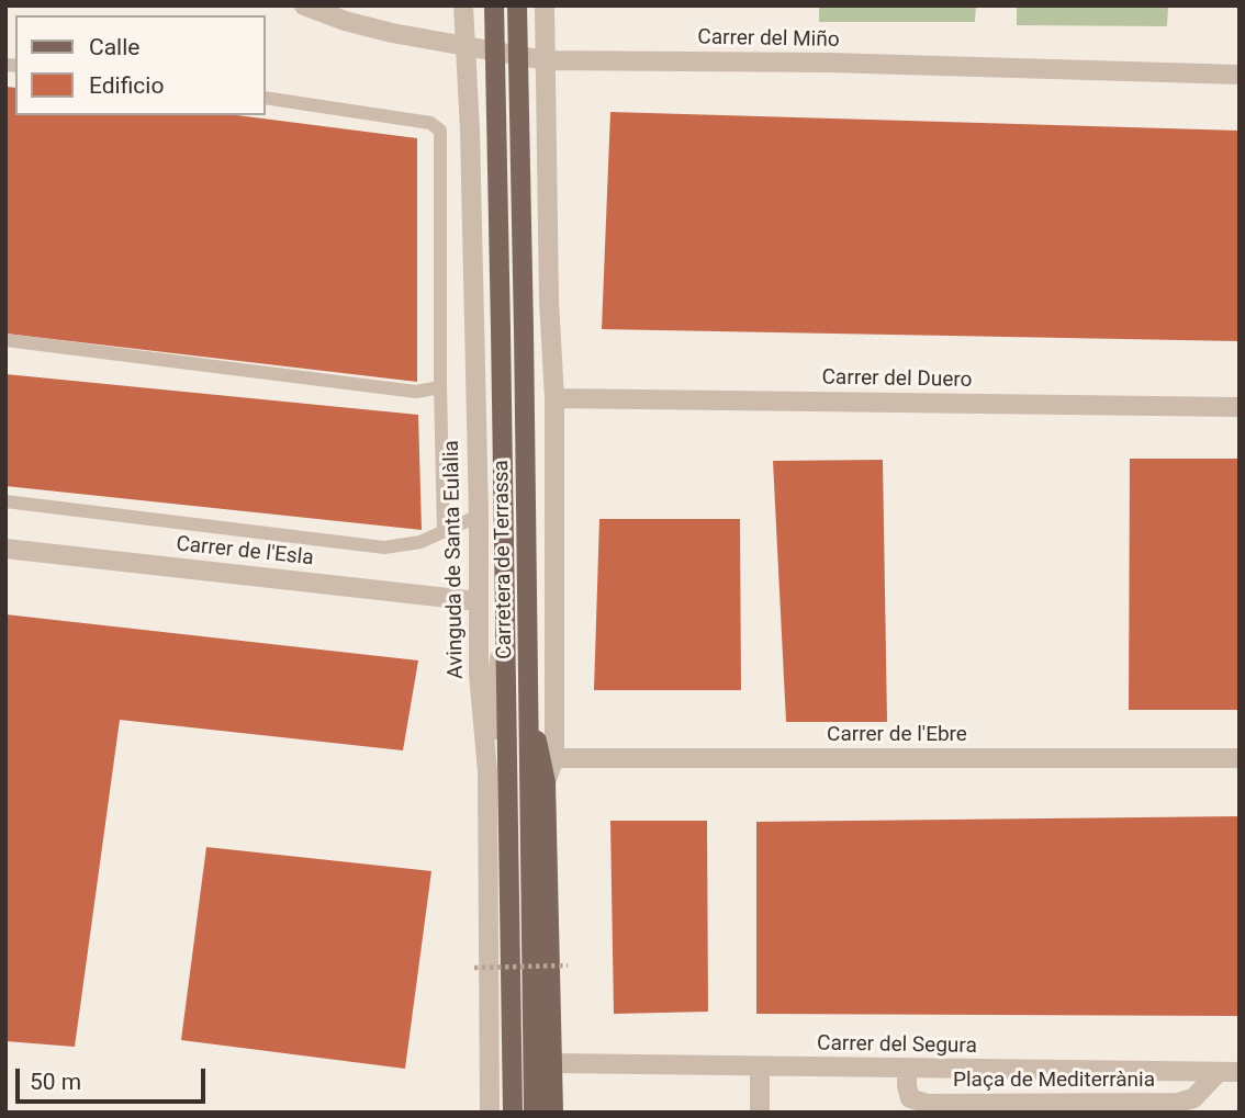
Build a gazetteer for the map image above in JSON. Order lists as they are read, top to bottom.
{
  "streets": {
    "main road": ["Carretera de Terrassa"],
    "street": [
      "Carrer del Miño",
      "Carrer del Duero",
      "Carrer de l'Esla",
      "Avinguda de Santa Eulàlia",
      "Carrer de l'Ebre",
      "Carrer del Segura",
      "Plaça de Mediterrània"
    ]
  },
  "crossings": [
    ["Carrer del Miño", "Avinguda de Santa Eulàlia"],
    ["Carrer de l'Esla", "Avinguda de Santa Eulàlia"],
    ["Avinguda de Santa Eulàlia", "Carretera de Terrassa"],
    ["Carrer del Segura", "Plaça de Mediterrània"]
  ],
  "legend": ["Calle", "Edificio"],
  "scale_bar": "50 m"
}
